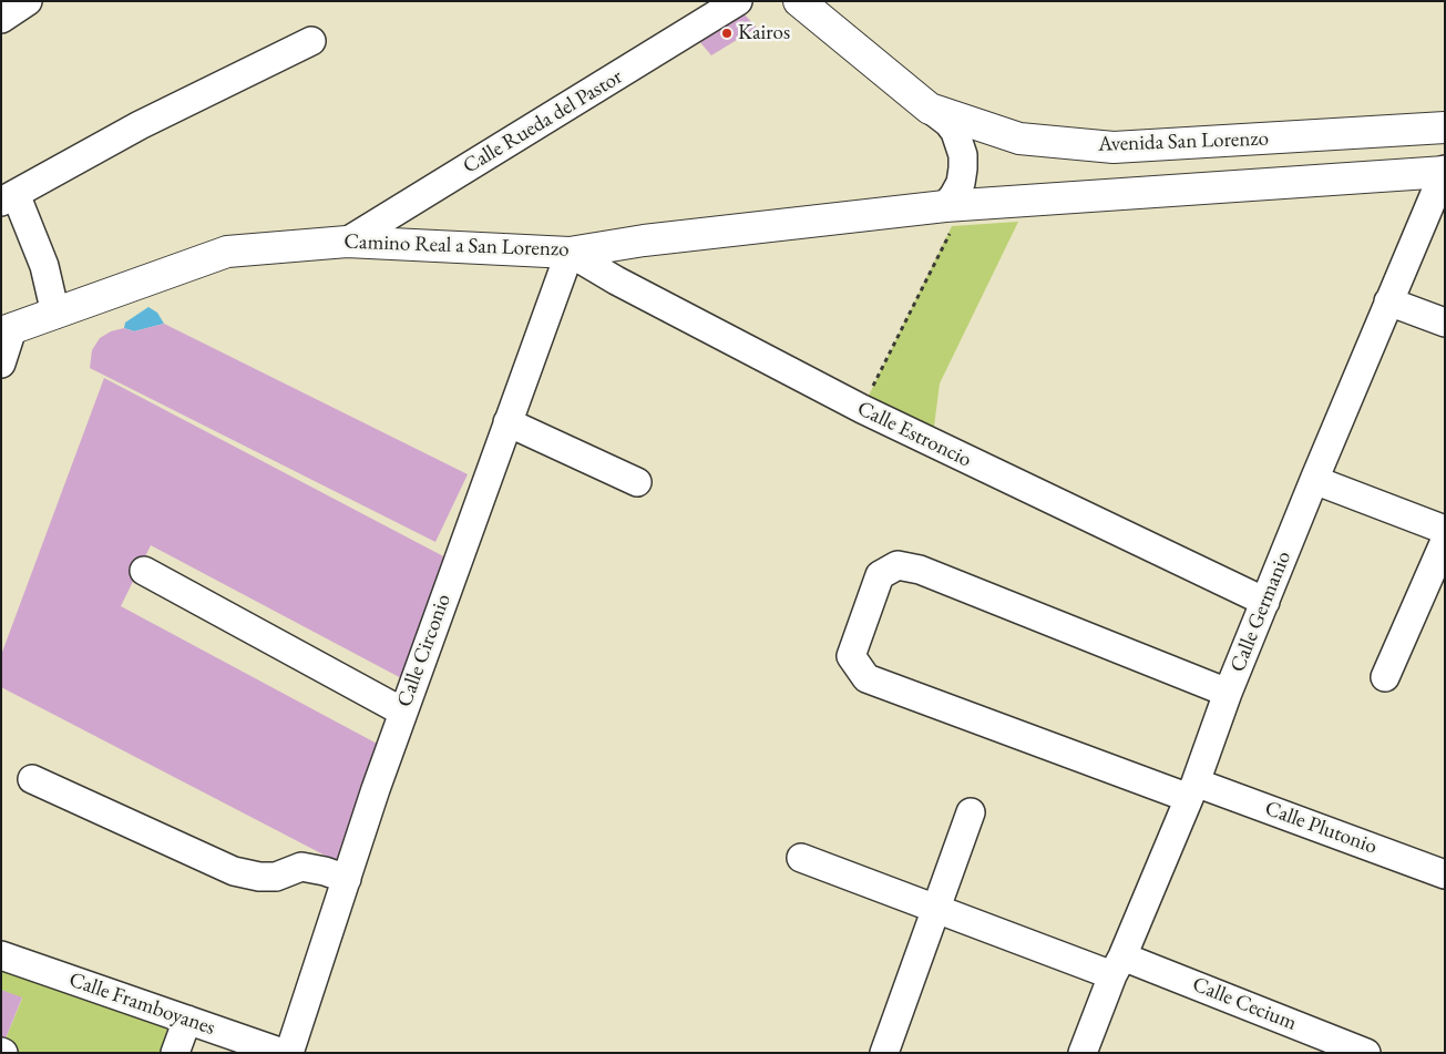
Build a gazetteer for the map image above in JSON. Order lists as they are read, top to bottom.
{
  "streets": {
    "main road": ["Avenida San Lorenzo", "Camino Real a San Lorenzo"],
    "street": [
      "Calle Rueda del Pastor",
      "Calle Estroncio",
      "Calle Germanio",
      "Calle Circonio",
      "Calle Plutonio",
      "Calle Framboyanes",
      "Calle Cecium"
    ]
  },
  "crossings": [
    ["Calle Rueda del Pastor", "Camino Real a San Lorenzo"],
    ["Camino Real a San Lorenzo", "Calle Estroncio"],
    ["Camino Real a San Lorenzo", "Calle Circonio"],
    ["Calle Estroncio", "Calle Germanio"],
    ["Calle Estroncio", "Calle Circonio"],
    ["Calle Germanio", "Calle Plutonio"],
    ["Calle Germanio", "Calle Cecium"]
  ],
  "places": ["Kairos"]
}
